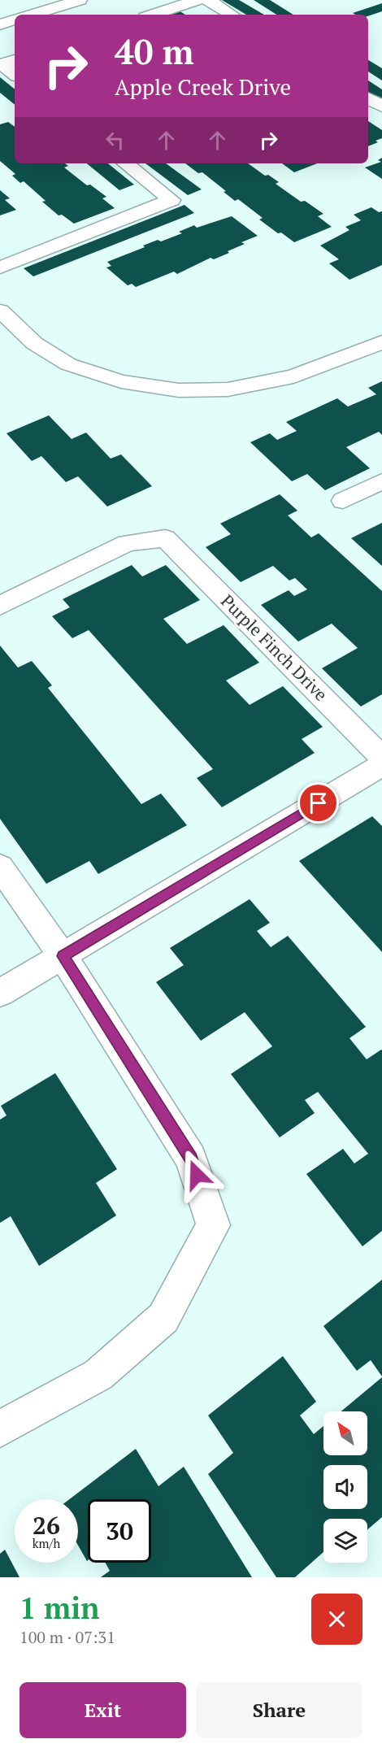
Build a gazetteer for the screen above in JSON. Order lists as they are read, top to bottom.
{
  "streets": {
    "street": ["Purple Finch Drive"]
  },
  "north": "top left",
  "page": {
    "turn": ["40 m", "Apple Creek Drive"],
    "speed": "26 km/h",
    "limit": "30",
    "heading": ["1 min", "100 m · 07:31"],
    "buttons": ["Exit", "Share"]
  }
}
